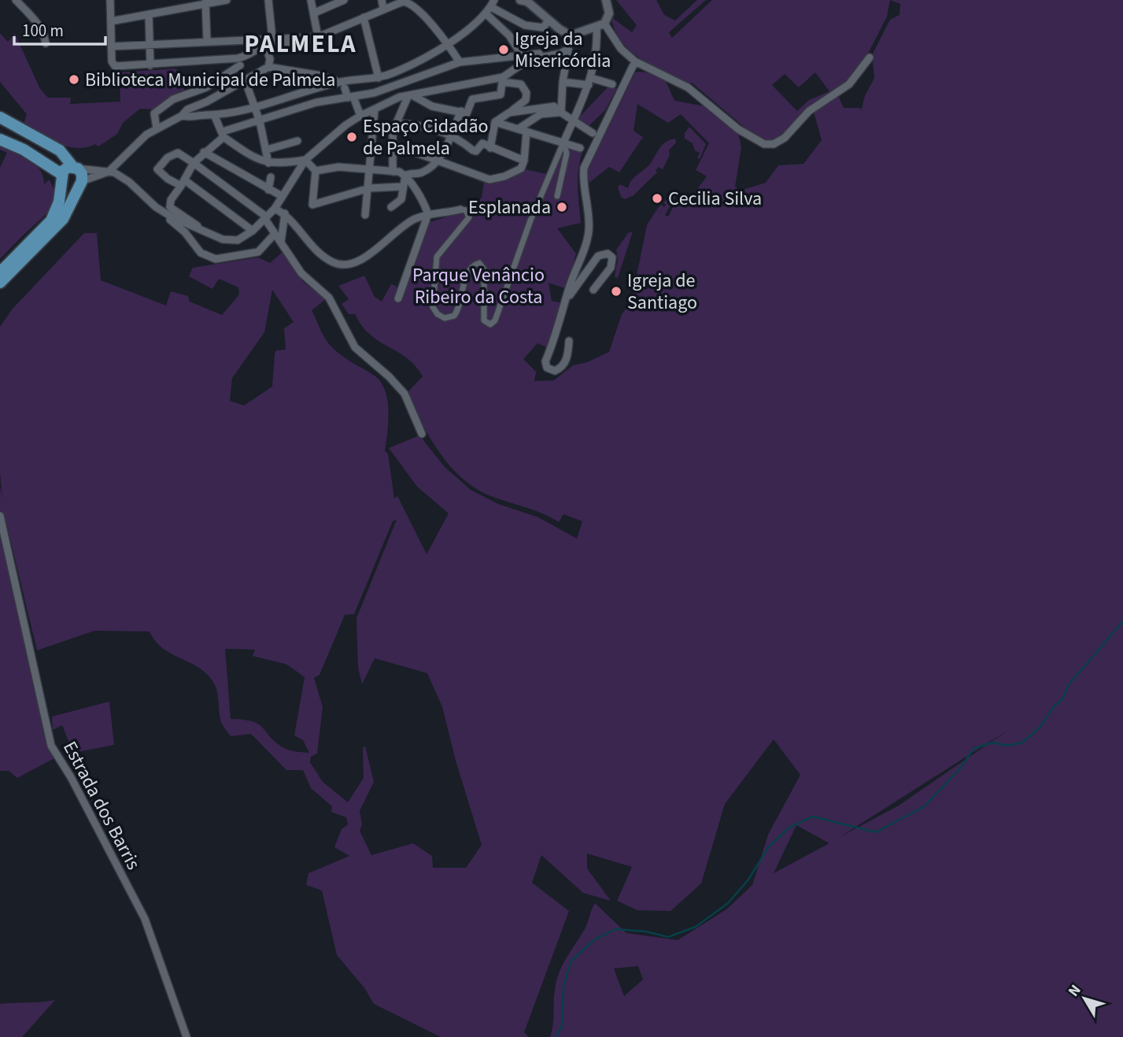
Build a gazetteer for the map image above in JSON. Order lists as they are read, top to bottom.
{
  "streets": {
    "street": ["Estrada dos Barris"]
  },
  "districts": ["PALMELA"],
  "parks": ["Parque Venâncio Ribeiro da Costa"],
  "places": [
    "Igreja da Misericórdia",
    "Biblioteca Municipal de Palmela",
    "Espaço Cidadão de Palmela",
    "Cecilia Silva",
    "Esplanada",
    "Igreja de Santiago"
  ],
  "scale_bar": "100 m",
  "north": "top left"
}
